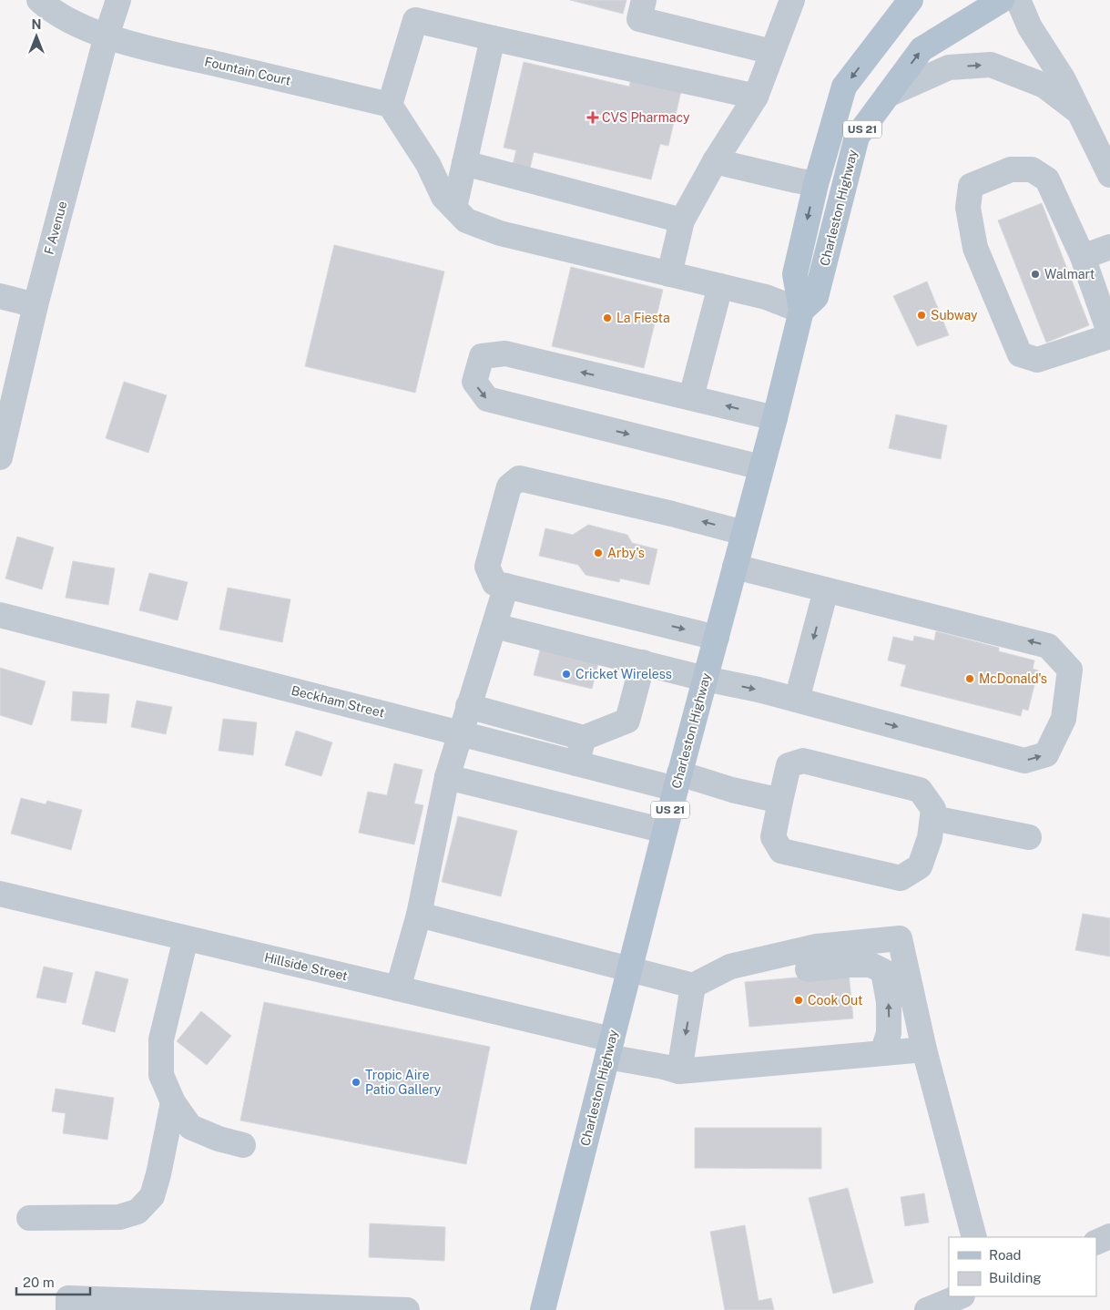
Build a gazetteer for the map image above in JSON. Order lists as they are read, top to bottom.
{
  "streets": {
    "main road": ["US 21", "Charleston Highway"],
    "street": [
      "Fountain Court",
      "F Avenue",
      "Beckham Street",
      "Hillside Street"
    ]
  },
  "crossings": [
    ["Fountain Court", "F Avenue"],
    ["Charleston Highway", "Beckham Street"],
    ["Charleston Highway", "Hillside Street"]
  ],
  "places": {
    "health": ["CVS Pharmacy"],
    "other": [
      "Walmart",
      "Subway",
      "La Fiesta",
      "Arby's",
      "Cricket Wireless",
      "McDonald's",
      "Cook Out",
      "Tropic Aire Patio Gallery"
    ]
  },
  "legend": ["Road", "Building"],
  "scale_bar": "20 m",
  "north": "top"
}
